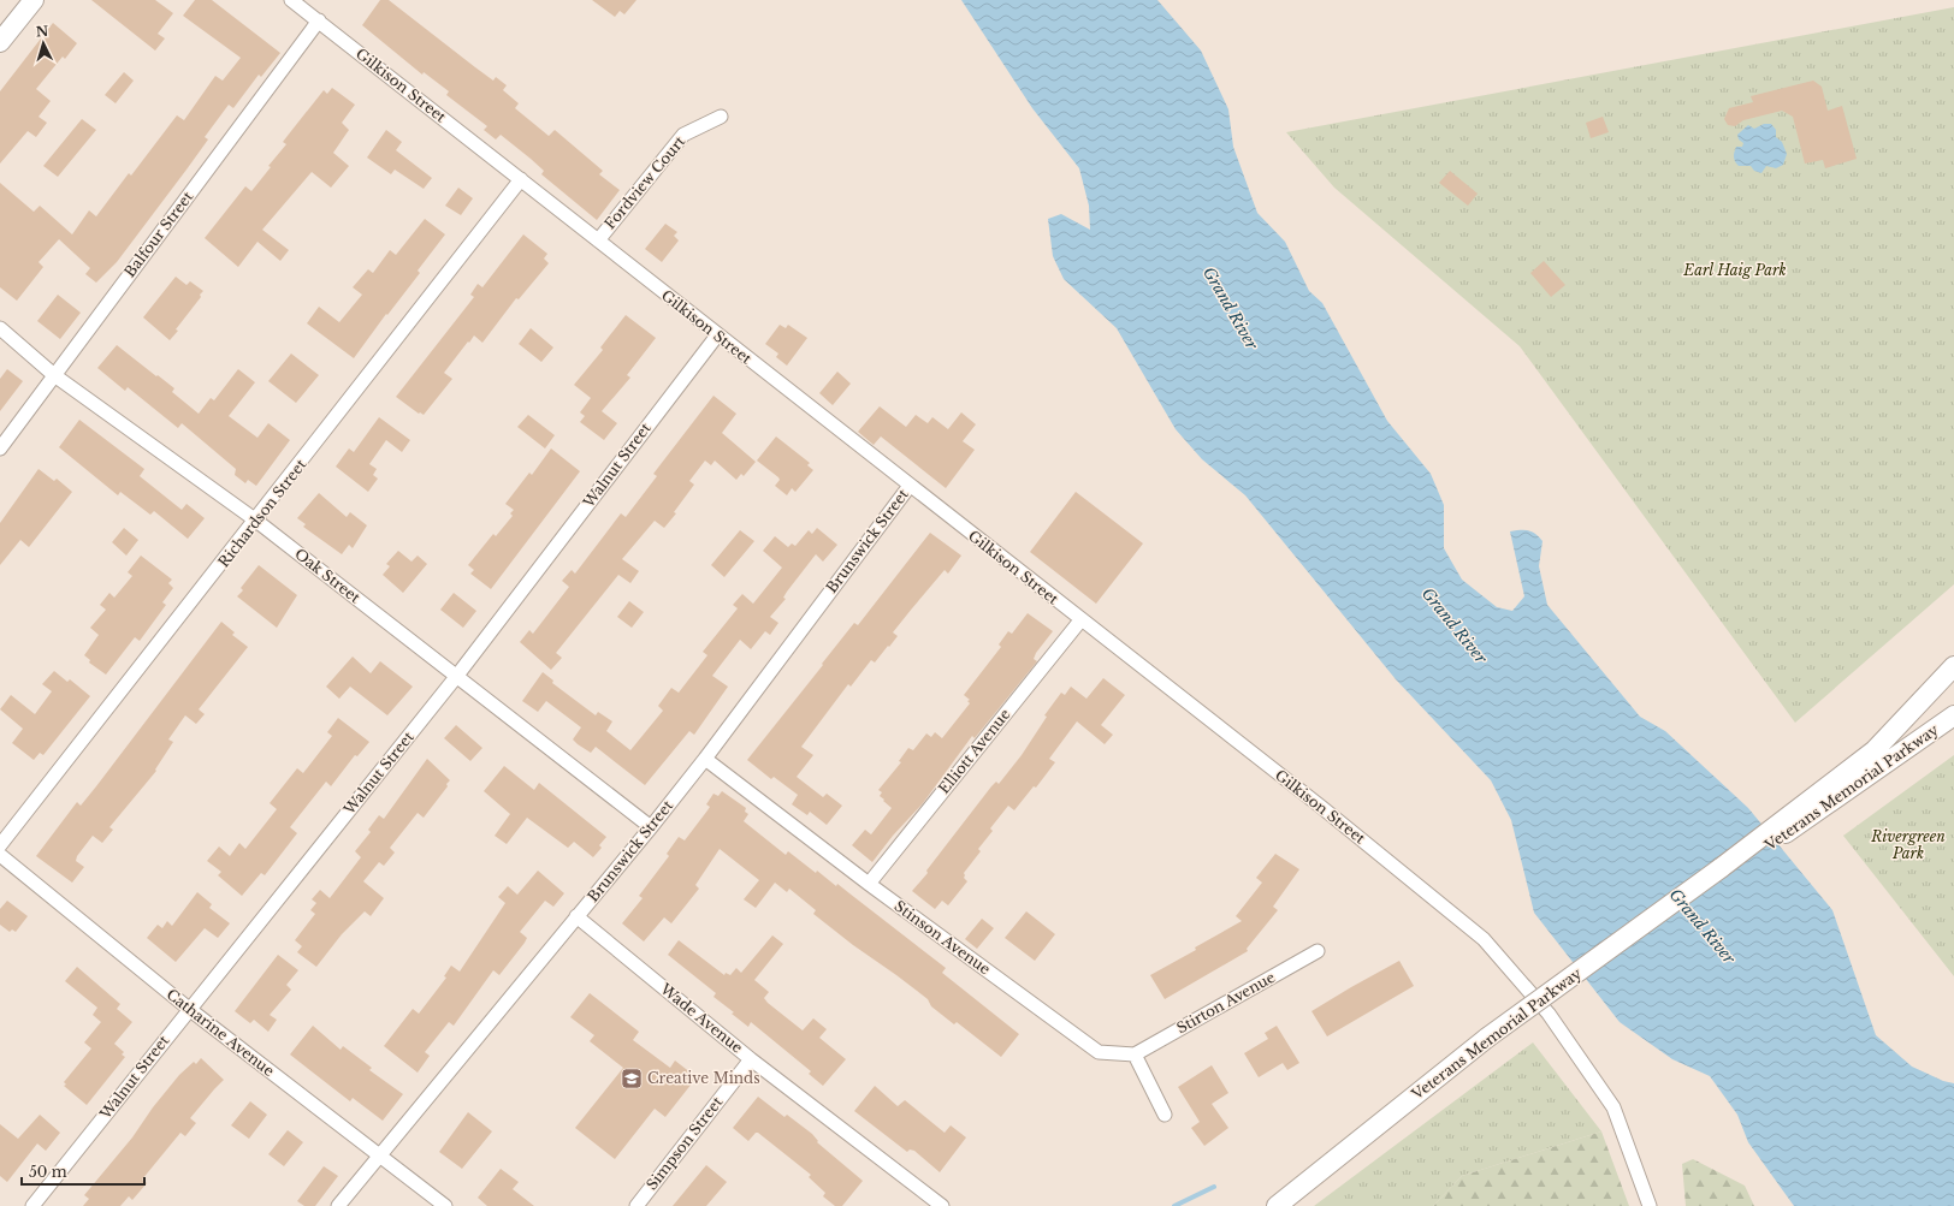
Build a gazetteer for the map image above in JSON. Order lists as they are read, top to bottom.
{
  "streets": {
    "main road": ["Veterans Memorial Parkway"],
    "street": [
      "Gilkison Street",
      "Fordview Court",
      "Balfour Street",
      "Walnut Street",
      "Richardson Street",
      "Brunswick Street",
      "Oak Street",
      "Elliott Avenue",
      "Stinson Avenue",
      "Stirton Avenue",
      "Wade Avenue",
      "Catharine Avenue",
      "Simpson Street"
    ]
  },
  "crossings": [
    ["Gilkison Street", "Fordview Court"],
    ["Gilkison Street", "Balfour Street"],
    ["Gilkison Street", "Walnut Street"],
    ["Gilkison Street", "Richardson Street"],
    ["Gilkison Street", "Brunswick Street"],
    ["Gilkison Street", "Elliott Avenue"],
    ["Balfour Street", "Oak Street"],
    ["Walnut Street", "Oak Street"],
    ["Walnut Street", "Catharine Avenue"],
    ["Richardson Street", "Oak Street"],
    ["Brunswick Street", "Oak Street"],
    ["Brunswick Street", "Stinson Avenue"],
    ["Brunswick Street", "Wade Avenue"],
    ["Brunswick Street", "Catharine Avenue"],
    ["Elliott Avenue", "Stinson Avenue"],
    ["Stinson Avenue", "Stirton Avenue"],
    ["Wade Avenue", "Simpson Street"]
  ],
  "water": ["Grand River"],
  "parks": ["Earl Haig Park", "Rivergreen Park"],
  "places": {
    "school or university": ["Creative Minds"]
  },
  "scale_bar": "50 m",
  "north": "top"
}
